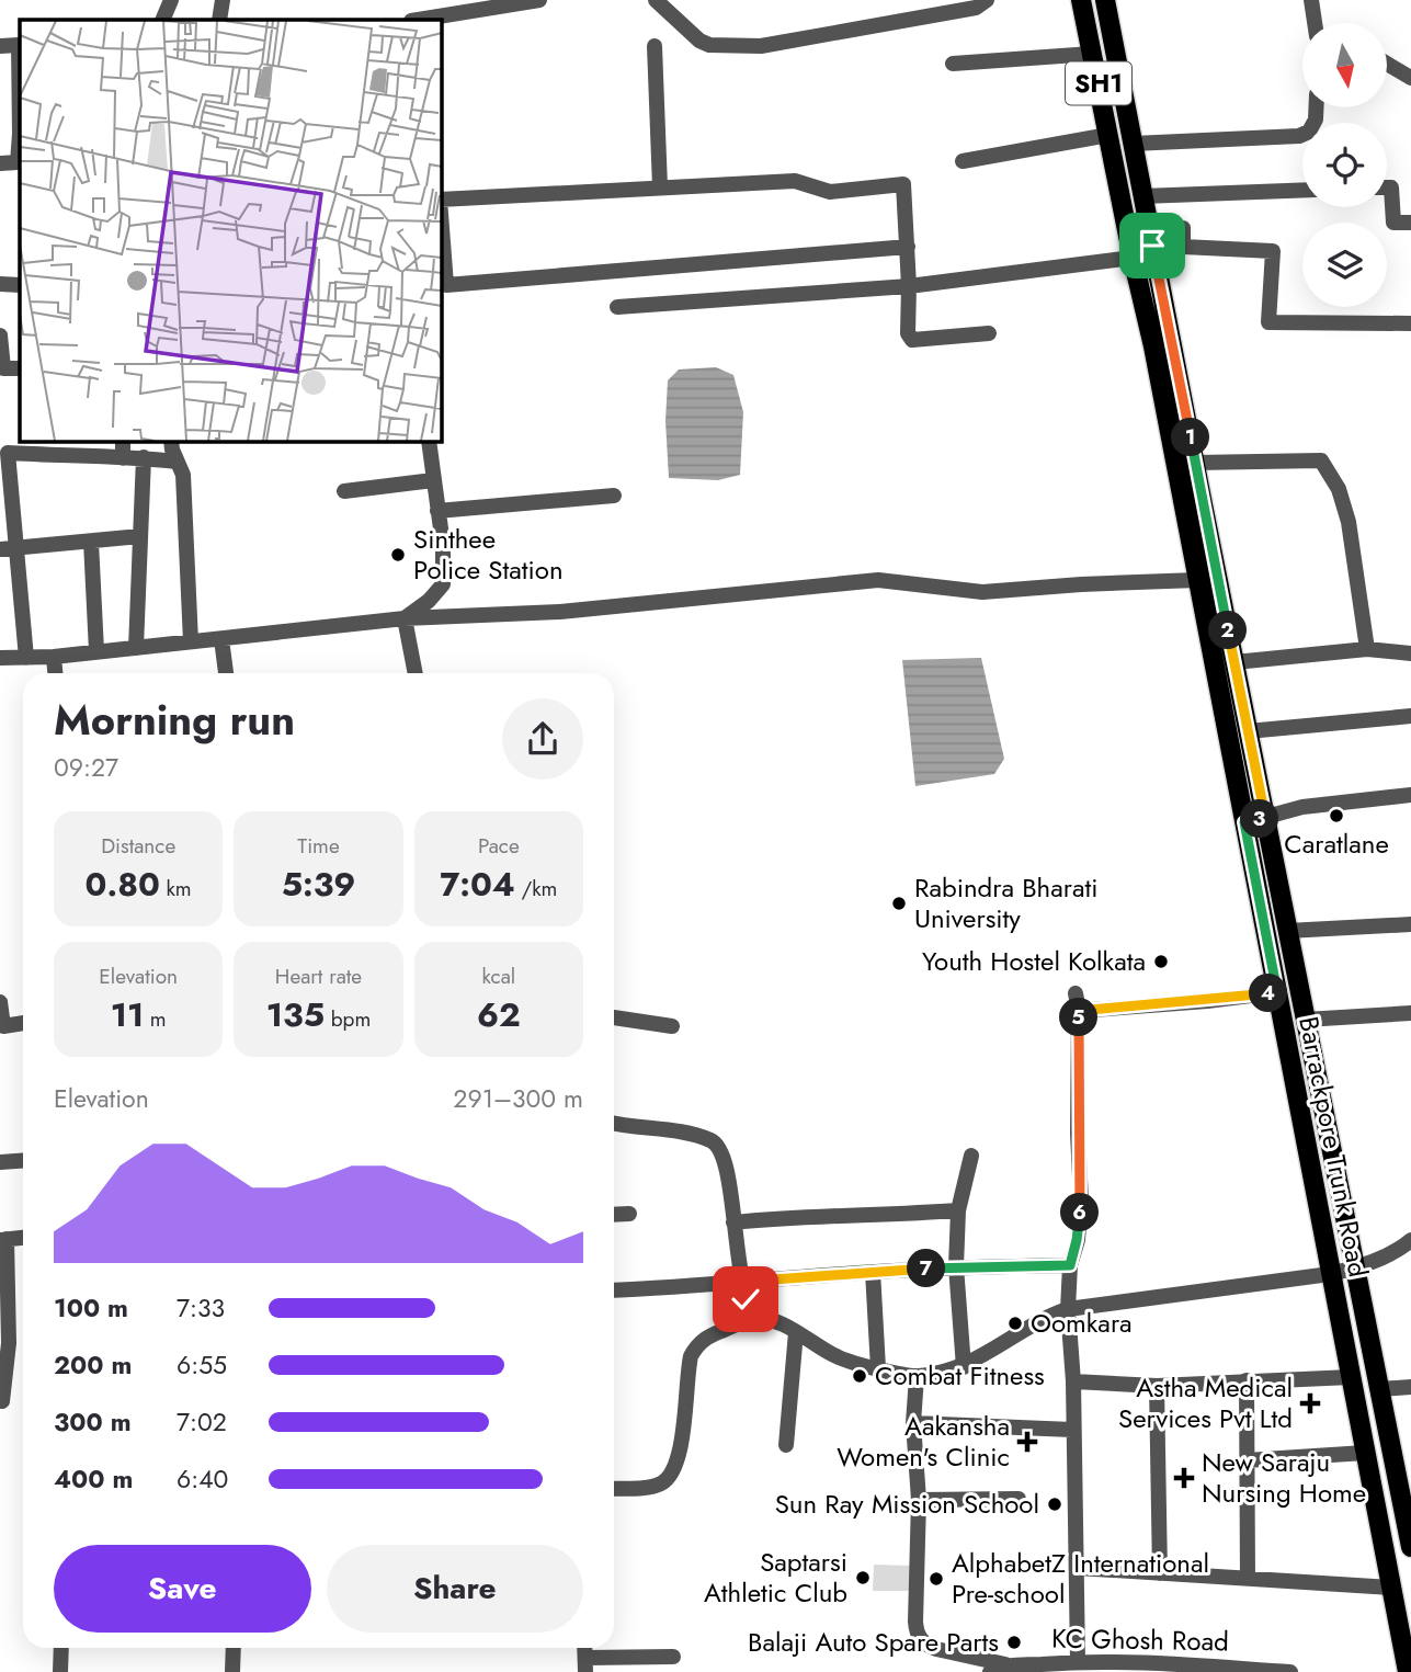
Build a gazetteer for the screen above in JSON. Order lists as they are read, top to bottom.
{
  "streets": {
    "main road": ["SH1", "Barrackpore Trunk Road"],
    "street": ["KC Ghosh Road"]
  },
  "places": {
    "other": [
      "Sinthee Police Station",
      "Caratlane",
      "Rabindra Bharati University",
      "Youth Hostel Kolkata",
      "Oomkara",
      "Combat Fitness",
      "Sun Ray Mission School",
      "Saptarsi Athletic Club",
      "AlphabetZ International Pre-school",
      "Balaji Auto Spare Parts"
    ],
    "health": ["Astha Medical Services Pvt Ltd", "Aakansha Women's Clinic", "New Saraju Nursing Home"]
  },
  "north": "bottom",
  "page": {
    "pins": [
      "1",
      "2",
      "3",
      "4",
      "5",
      "6",
      "7"
    ],
    "heading": ["Morning run", "09:27"],
    "stats": [
      ["Distance", "0.80 km"],
      ["Time", "5:39"],
      ["Pace", "7:04 /km"],
      ["Elevation", "11 m"],
      ["Heart rate", "135 bpm"],
      ["kcal", "62"]
    ],
    "chart": ["Elevation", "291–300 m"],
    "list": [
      {
        "name": "100 m",
        "note": "7:33"
      },
      {
        "name": "200 m",
        "note": "6:55"
      },
      {
        "name": "300 m",
        "note": "7:02"
      },
      {
        "name": "400 m",
        "note": "6:40"
      }
    ],
    "buttons": ["Save", "Share"]
  }
}
